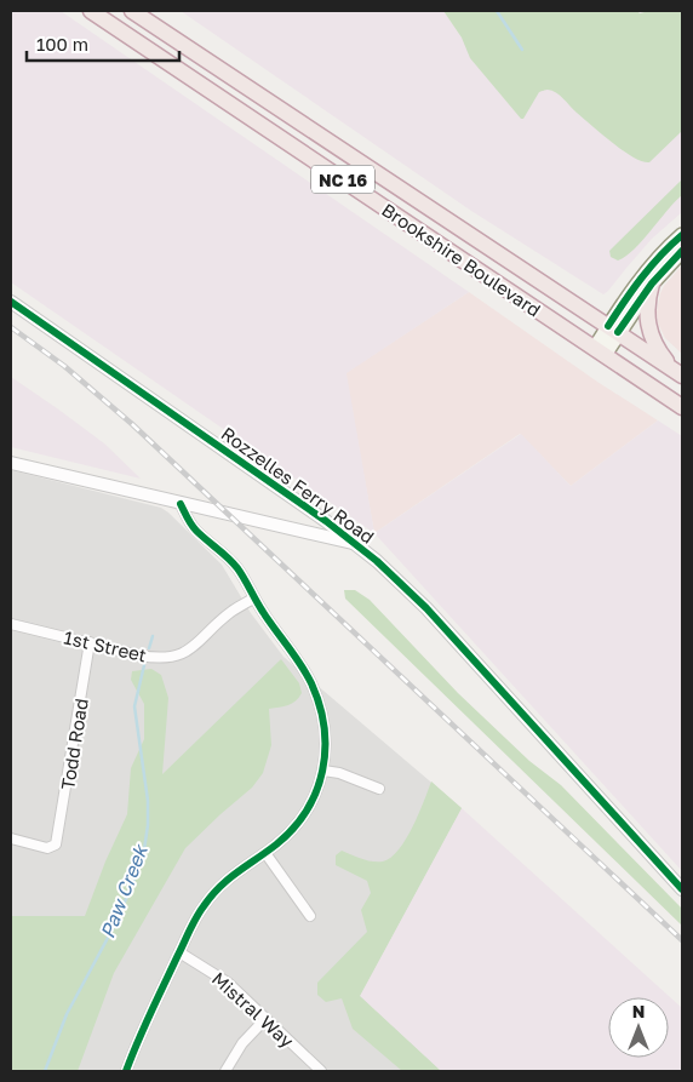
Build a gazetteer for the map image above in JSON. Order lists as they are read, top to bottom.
{
  "streets": {
    "highway": ["NC 16", "Brookshire Boulevard"],
    "street": [
      "Rozzelles Ferry Road",
      "1st Street",
      "Todd Road",
      "Mistral Way"
    ]
  },
  "crossings": [
    ["1st Street", "Todd Road"]
  ],
  "water": ["Paw Creek"],
  "scale_bar": "100 m",
  "north": "top"
}
